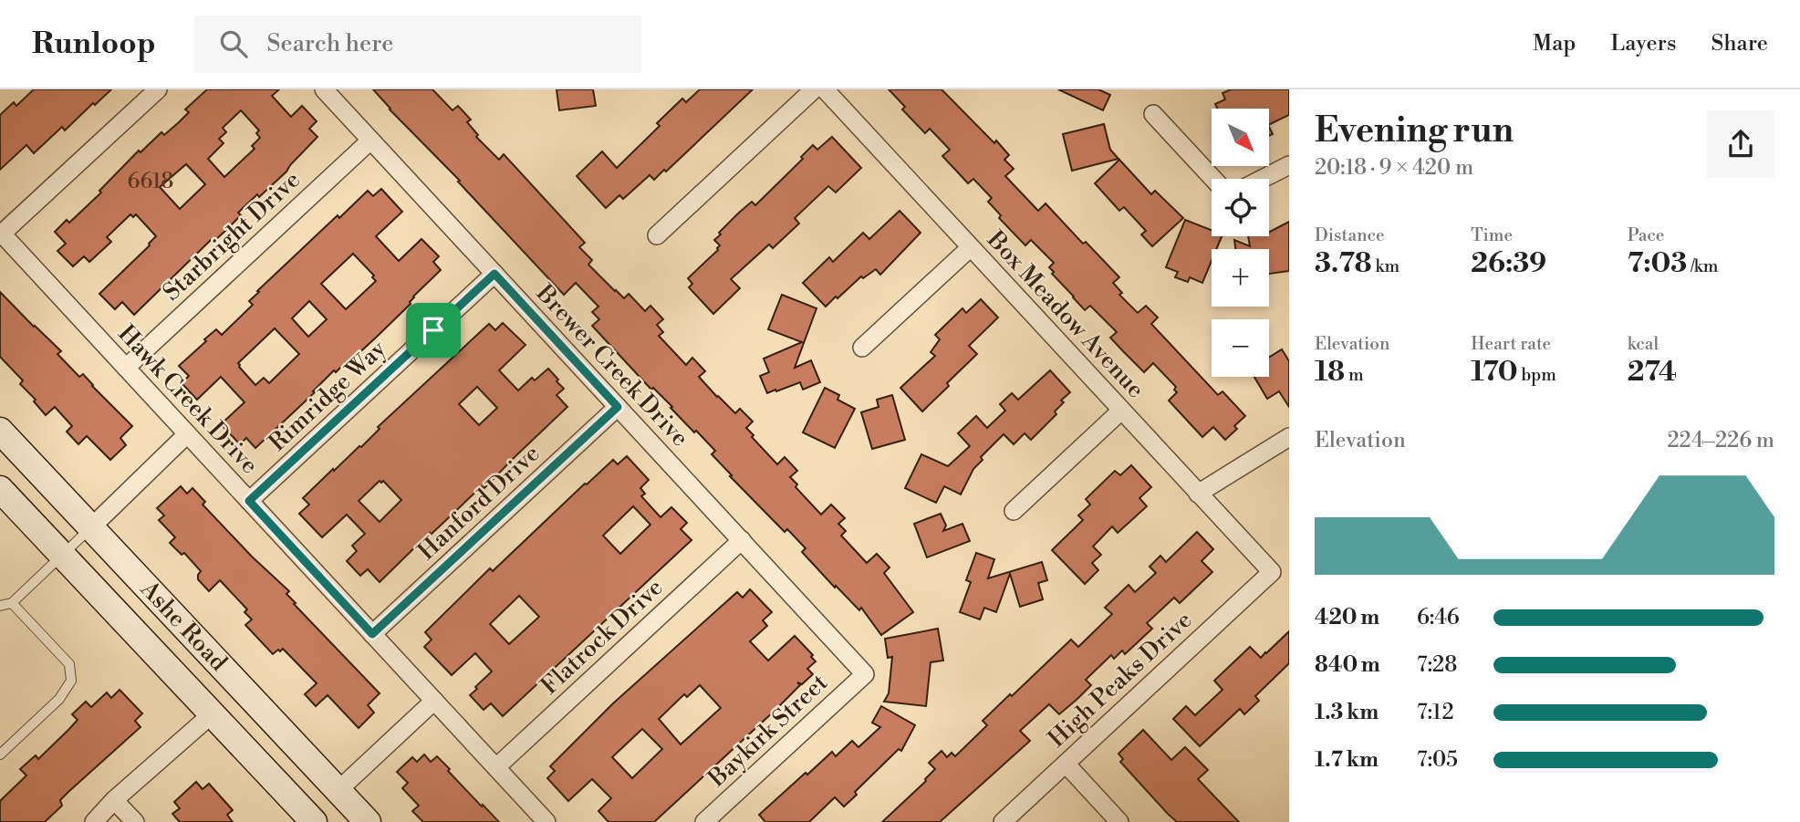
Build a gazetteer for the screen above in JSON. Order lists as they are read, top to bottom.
{
  "streets": {
    "street": [
      "Starbright Drive",
      "Box Meadow Avenue",
      "Brewer Creek Drive",
      "Rimridge Way",
      "Hawk Creek Drive",
      "Hanford Drive",
      "Ashe Road",
      "Flatrock Drive",
      "High Peaks Drive",
      "Baykirk Street"
    ]
  },
  "crossings": [
    ["Starbright Drive", "Brewer Creek Drive"],
    ["Starbright Drive", "Hawk Creek Drive"],
    ["Box Meadow Avenue", "High Peaks Drive"],
    ["Brewer Creek Drive", "Rimridge Way"],
    ["Brewer Creek Drive", "Hanford Drive"],
    ["Brewer Creek Drive", "Flatrock Drive"],
    ["Brewer Creek Drive", "Baykirk Street"],
    ["Rimridge Way", "Hawk Creek Drive"],
    ["Hawk Creek Drive", "Hanford Drive"],
    ["Hawk Creek Drive", "Flatrock Drive"]
  ],
  "house_numbers": ["6618"],
  "north": "bottom right",
  "page": {
    "header": "Runloop",
    "search": "Search here",
    "nav": ["Map", "Layers", "Share"],
    "heading": ["Evening run", "20:18 · 9 × 420 m"],
    "map_buttons": ["+", "−"],
    "stats": [
      ["Distance", "3.78 km"],
      ["Time", "26:39"],
      ["Pace", "7:03 /km"],
      ["Elevation", "18 m"],
      ["Heart rate", "170 bpm"],
      ["kcal", "274"]
    ],
    "chart": ["Elevation", "224–226 m"],
    "list": [
      {
        "name": "420 m",
        "note": "6:46"
      },
      {
        "name": "840 m",
        "note": "7:28"
      },
      {
        "name": "1.3 km",
        "note": "7:12"
      },
      {
        "name": "1.7 km",
        "note": "7:05"
      }
    ]
  }
}
